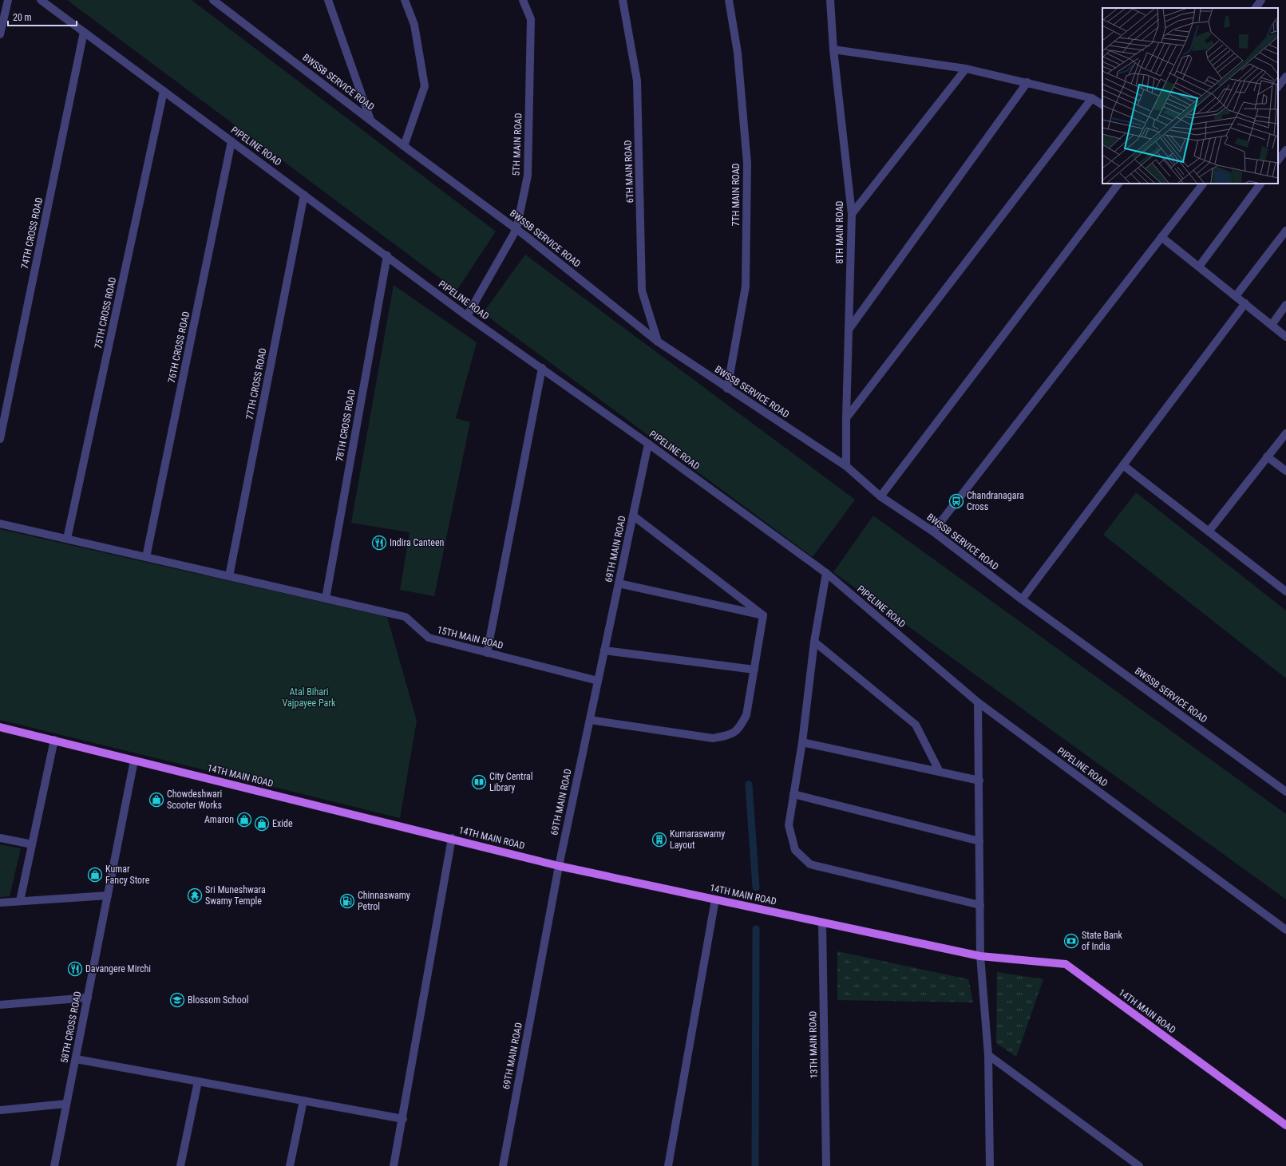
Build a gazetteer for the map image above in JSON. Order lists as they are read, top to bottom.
{
  "streets": {
    "main road": ["14TH MAIN ROAD"],
    "street": [
      "BWSSB SERVICE ROAD",
      "5TH MAIN ROAD",
      "PIPELINE ROAD",
      "6TH MAIN ROAD",
      "7TH MAIN ROAD",
      "8TH MAIN ROAD",
      "74TH CROSS ROAD",
      "75TH CROSS ROAD",
      "76TH CROSS ROAD",
      "77TH CROSS ROAD",
      "78TH CROSS ROAD",
      "69TH MAIN ROAD",
      "15TH MAIN ROAD",
      "58TH CROSS ROAD",
      "13TH MAIN ROAD"
    ]
  },
  "crossings": [
    ["BWSSB SERVICE ROAD", "5TH MAIN ROAD"],
    ["BWSSB SERVICE ROAD", "6TH MAIN ROAD"],
    ["BWSSB SERVICE ROAD", "7TH MAIN ROAD"],
    ["BWSSB SERVICE ROAD", "8TH MAIN ROAD"],
    ["5TH MAIN ROAD", "PIPELINE ROAD"],
    ["PIPELINE ROAD", "74TH CROSS ROAD"],
    ["PIPELINE ROAD", "75TH CROSS ROAD"],
    ["PIPELINE ROAD", "76TH CROSS ROAD"],
    ["PIPELINE ROAD", "77TH CROSS ROAD"],
    ["PIPELINE ROAD", "78TH CROSS ROAD"],
    ["PIPELINE ROAD", "69TH MAIN ROAD"],
    ["75TH CROSS ROAD", "15TH MAIN ROAD"],
    ["76TH CROSS ROAD", "15TH MAIN ROAD"],
    ["77TH CROSS ROAD", "15TH MAIN ROAD"],
    ["78TH CROSS ROAD", "15TH MAIN ROAD"],
    ["69TH MAIN ROAD", "15TH MAIN ROAD"],
    ["69TH MAIN ROAD", "14TH MAIN ROAD"],
    ["14TH MAIN ROAD", "58TH CROSS ROAD"],
    ["14TH MAIN ROAD", "13TH MAIN ROAD"]
  ],
  "parks": ["Atal Bihari Vajpayee Park"],
  "places": {
    "bus stop": ["Chandranagara Cross"],
    "restaurant": ["Indira Canteen", "Davangere Mirchi"],
    "library": ["City Central Library"],
    "shop": [
      "Chowdeshwari Scooter Works",
      "Amaron",
      "Exide",
      "Kumar Fancy Store"
    ],
    "building": ["Kumaraswamy Layout"],
    "temple": ["Sri Muneshwara Swamy Temple"],
    "fuel station": ["Chinnaswamy Petrol"],
    "bank": ["State Bank of India"],
    "school or university": ["Blossom School"]
  },
  "scale_bar": "20 m"
}
